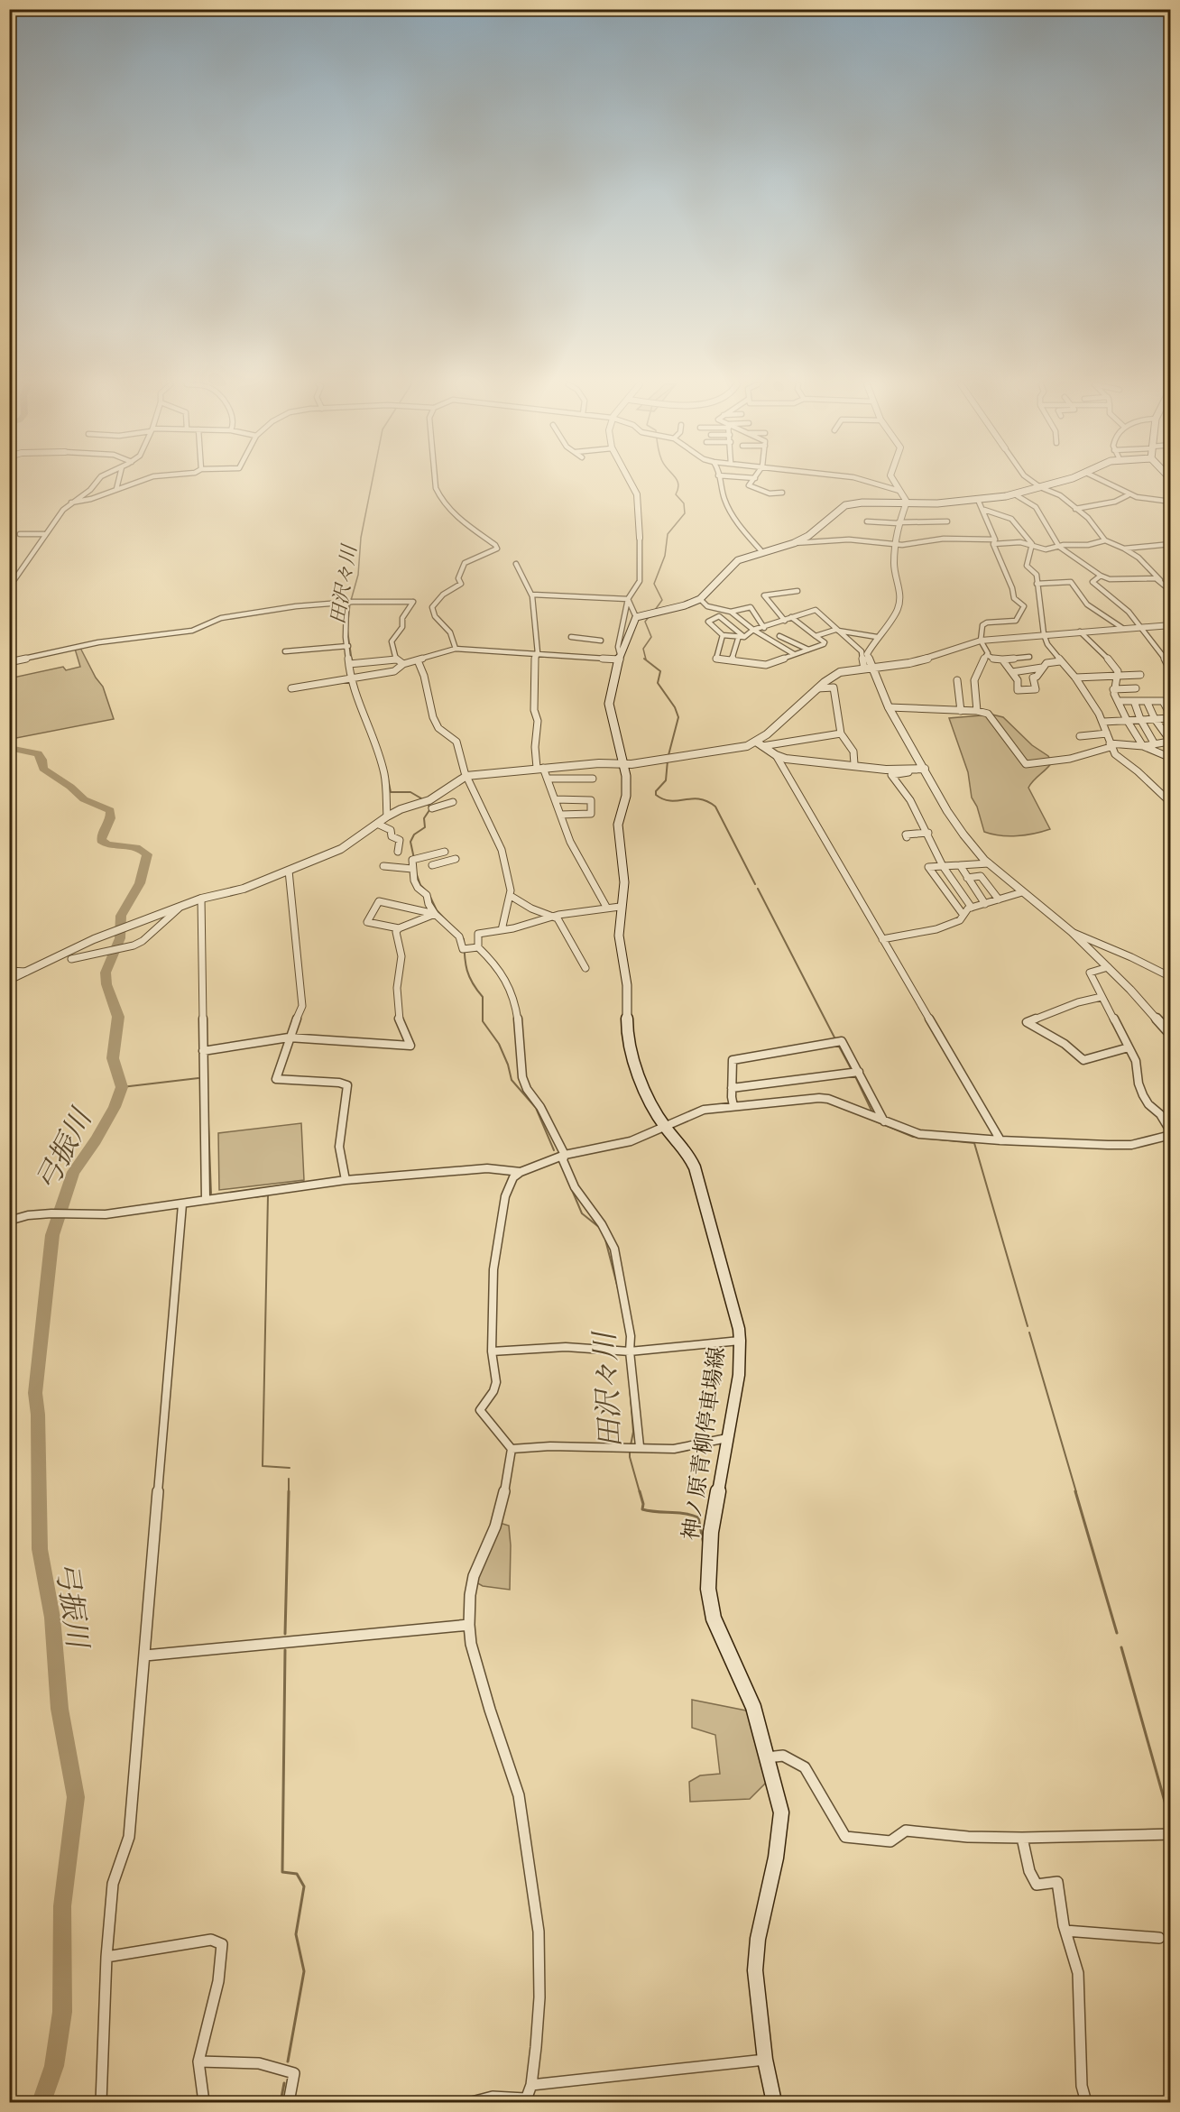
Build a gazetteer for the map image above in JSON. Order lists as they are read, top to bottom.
{
  "streets": {
    "main road": ["神ノ原青柳停車場線"]
  },
  "water": ["田沢々川", "弓振川"]
}
